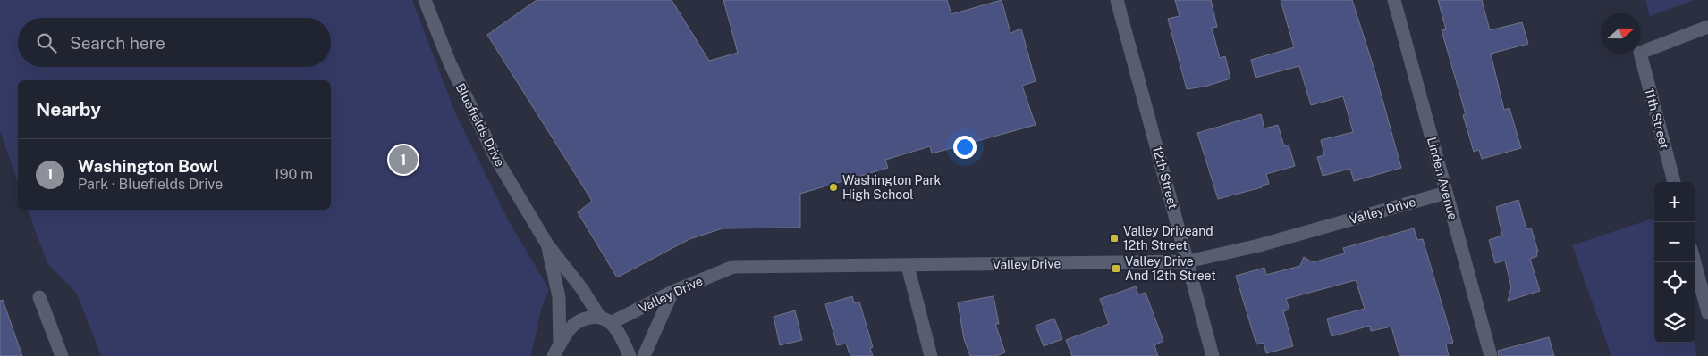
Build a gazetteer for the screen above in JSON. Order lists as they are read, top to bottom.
{
  "streets": {
    "street": [
      "11th Street",
      "Bluefields Drive",
      "12th Street",
      "Linden Avenue",
      "Valley Drive"
    ]
  },
  "crossings": [
    ["Bluefields Drive", "Valley Drive"],
    ["12th Street", "Valley Drive"],
    ["Linden Avenue", "Valley Drive"]
  ],
  "places": {
    "other": ["Washington Park High School"],
    "transit": ["Valley Driveand 12th Street", "Valley Drive And 12th Street"]
  },
  "north": "right",
  "page": {
    "search": "Search here",
    "heading": "Nearby",
    "list": [
      {
        "mark": "1",
        "name": "Washington Bowl",
        "note": "Park · Bluefields Drive",
        "value": "190 m"
      }
    ],
    "pins": "1",
    "map_buttons": ["+", "−"]
  }
}
